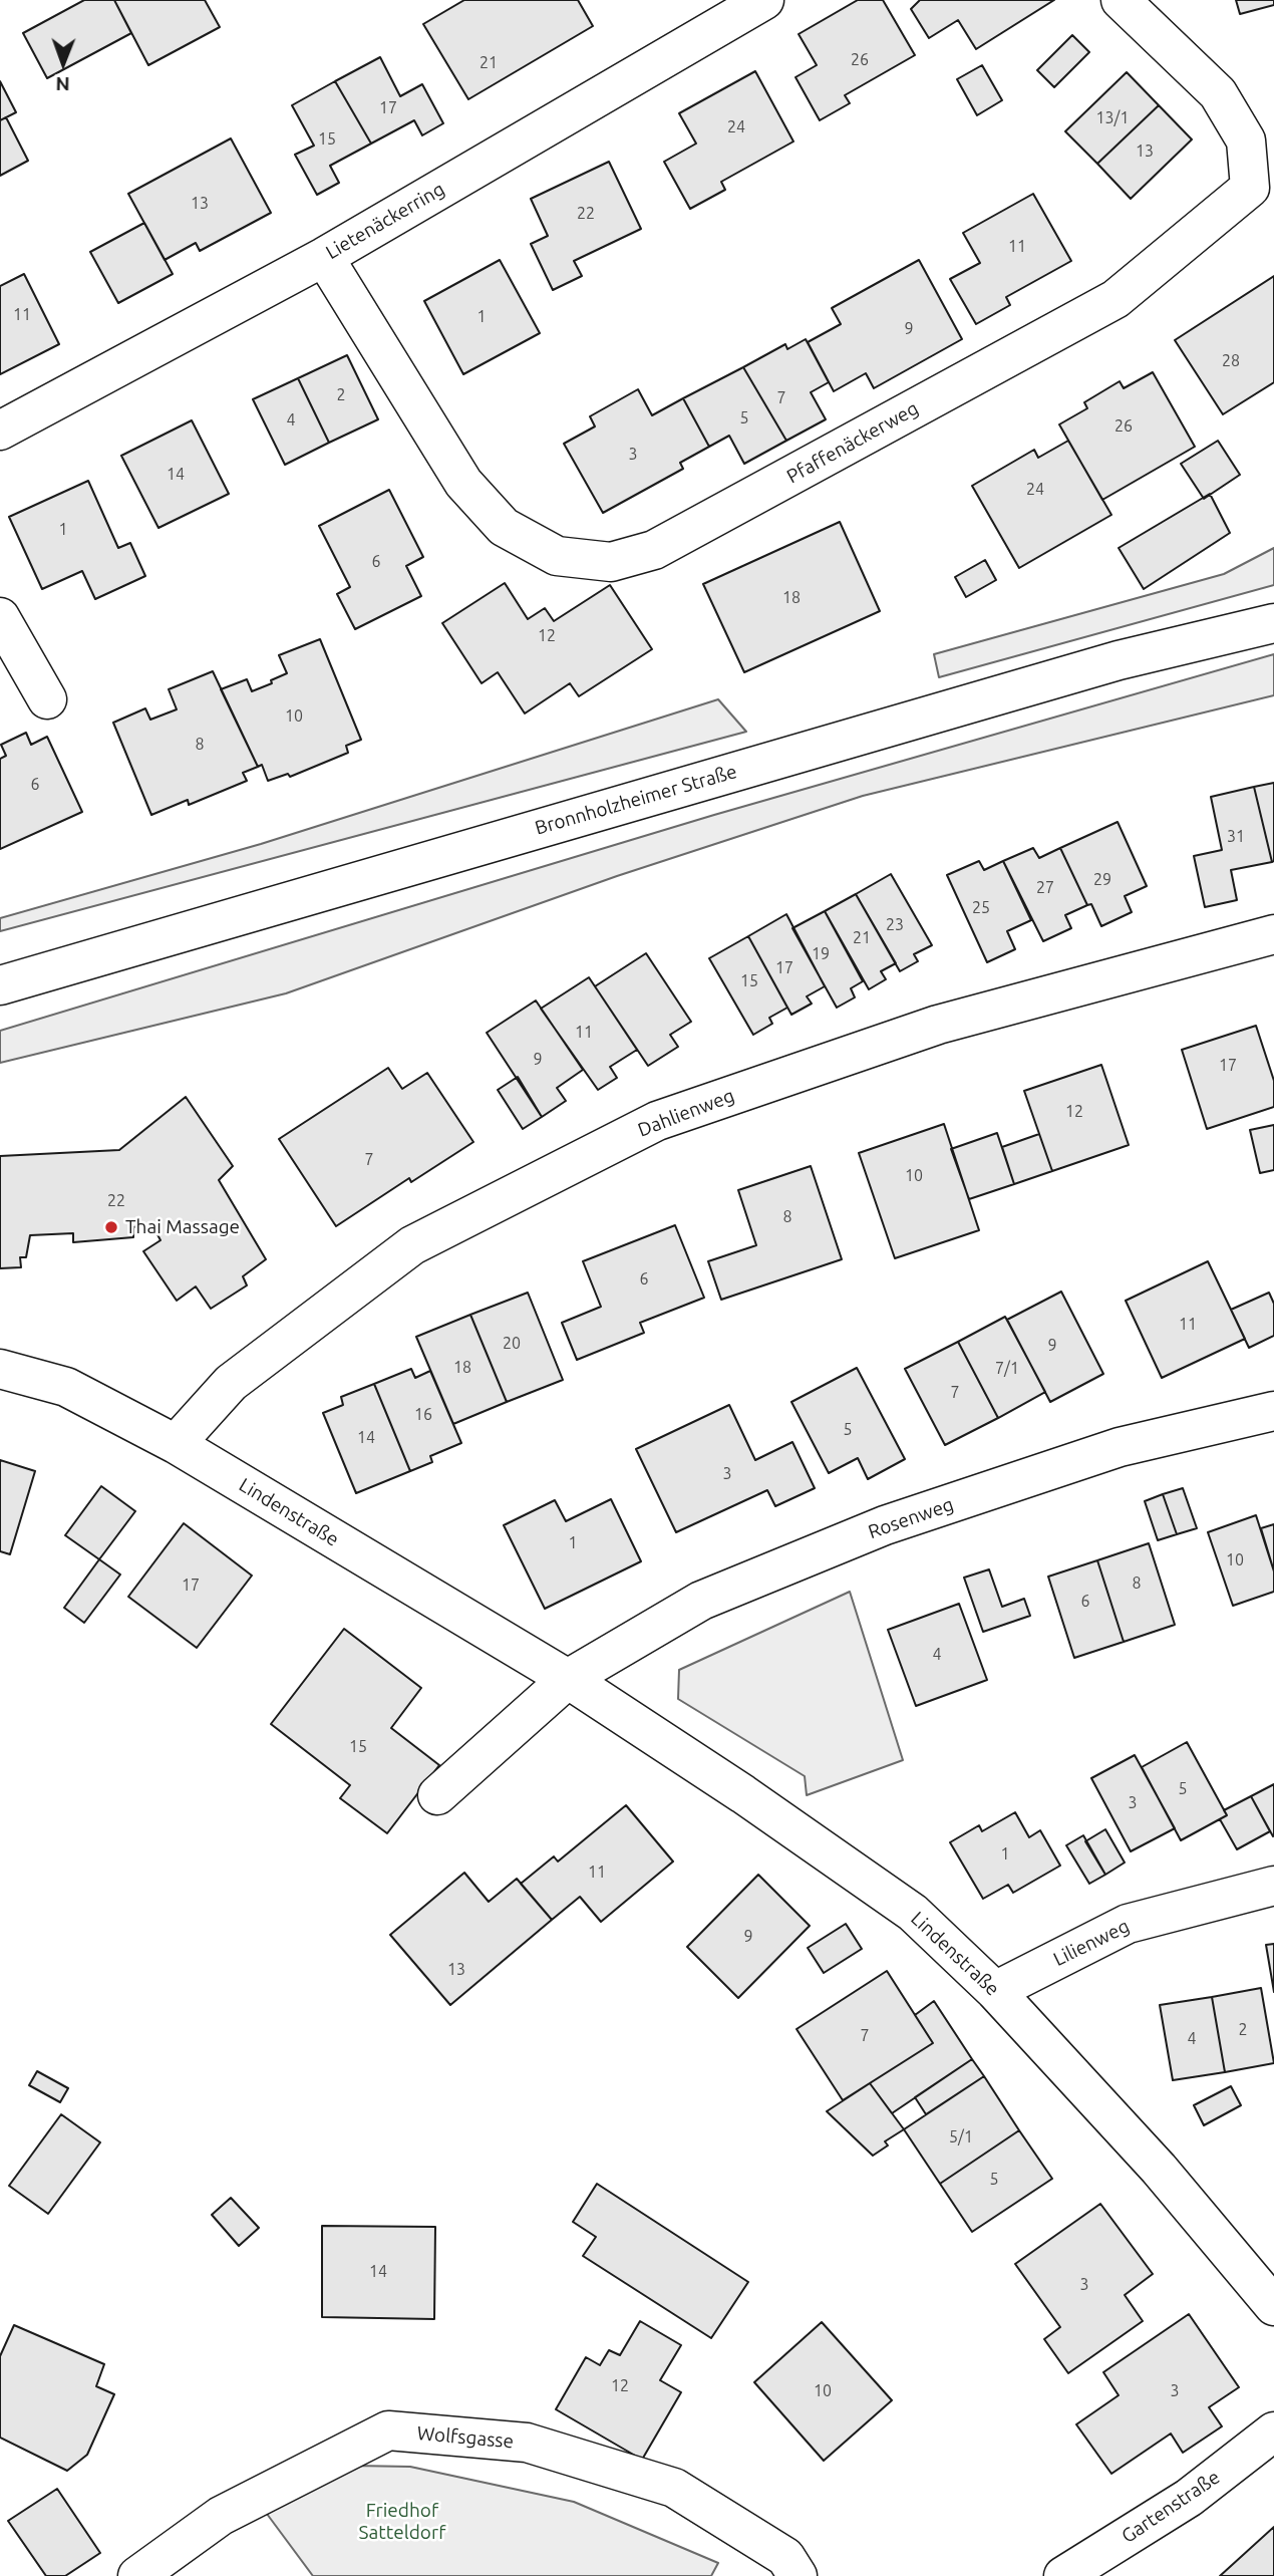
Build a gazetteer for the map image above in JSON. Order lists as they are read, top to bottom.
{
  "streets": {
    "street": [
      "Lietenäckerring",
      "Pfaffenäckerweg",
      "Bronnholzheimer Straße",
      "Dahlienweg",
      "Lindenstraße",
      "Rosenweg",
      "Lilienweg",
      "Wolfsgasse",
      "Gartenstraße"
    ]
  },
  "crossings": [
    ["Lietenäckerring", "Pfaffenäckerweg"],
    ["Dahlienweg", "Lindenstraße"],
    ["Lindenstraße", "Rosenweg"],
    ["Lindenstraße", "Lilienweg"]
  ],
  "parks": ["Friedhof Satteldorf"],
  "places": ["Thai Massage"],
  "house_numbers": [
    "26",
    "21",
    "17",
    "13/1",
    "24",
    "15",
    "13",
    "13",
    "22",
    "11",
    "11",
    "1",
    "9",
    "28",
    "2",
    "7",
    "5",
    "4",
    "26",
    "3",
    "14",
    "24",
    "1",
    "6",
    "18",
    "12",
    "10",
    "8",
    "6",
    "31",
    "29",
    "27",
    "25",
    "23",
    "21",
    "19",
    "17",
    "15",
    "11",
    "9",
    "17",
    "12",
    "7",
    "10",
    "22",
    "8",
    "6",
    "11",
    "20",
    "9",
    "18",
    "7/1",
    "7",
    "16",
    "5",
    "14",
    "3",
    "1",
    "10",
    "8",
    "17",
    "6",
    "4",
    "15",
    "5",
    "3",
    "1",
    "11",
    "9",
    "13",
    "2",
    "7",
    "4",
    "5/1",
    "5",
    "14",
    "3",
    "12",
    "10",
    "3"
  ],
  "north": "bottom"
}
